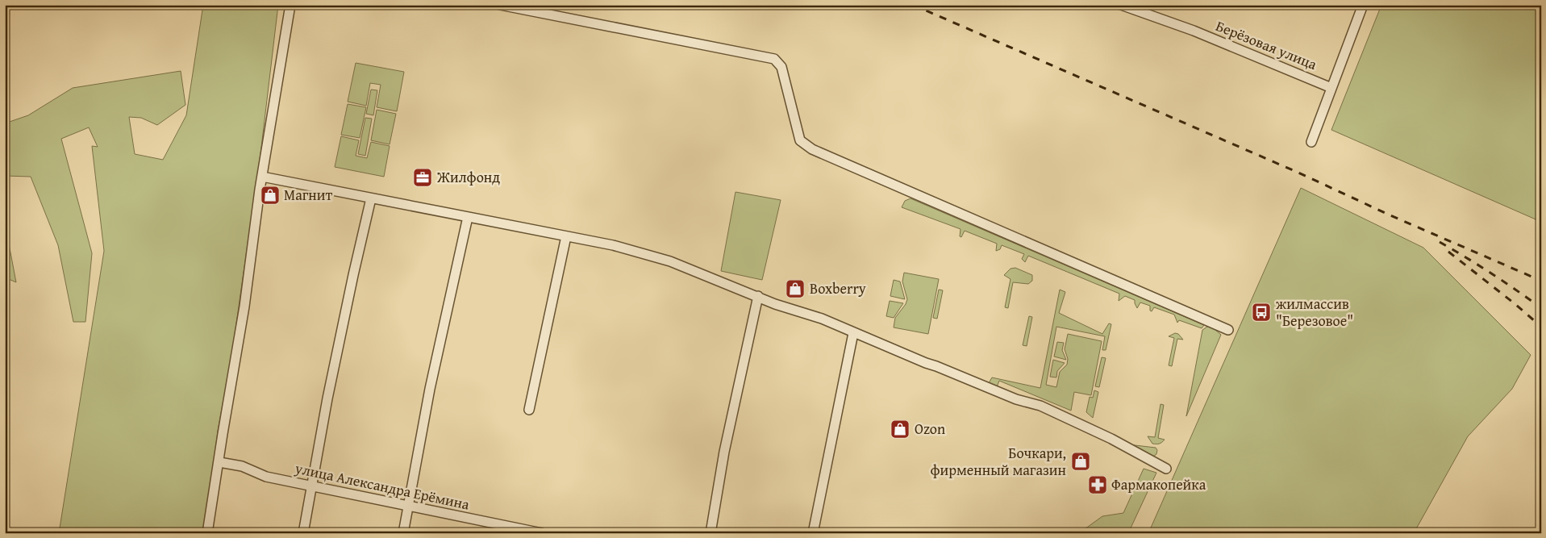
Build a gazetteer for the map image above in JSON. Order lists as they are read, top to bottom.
{
  "streets": {
    "street": ["Берёзовая улица", "улица Александра Ерёмина"]
  },
  "places": {
    "office": ["Жилфонд"],
    "shop": [
      "Магнит",
      "Boxberry",
      "Ozon",
      "Бочкари, фирменный магазин"
    ],
    "bus stop": ["жилмассив \"Березовое\""],
    "pharmacy": ["Фармакопейка"]
  }
}
